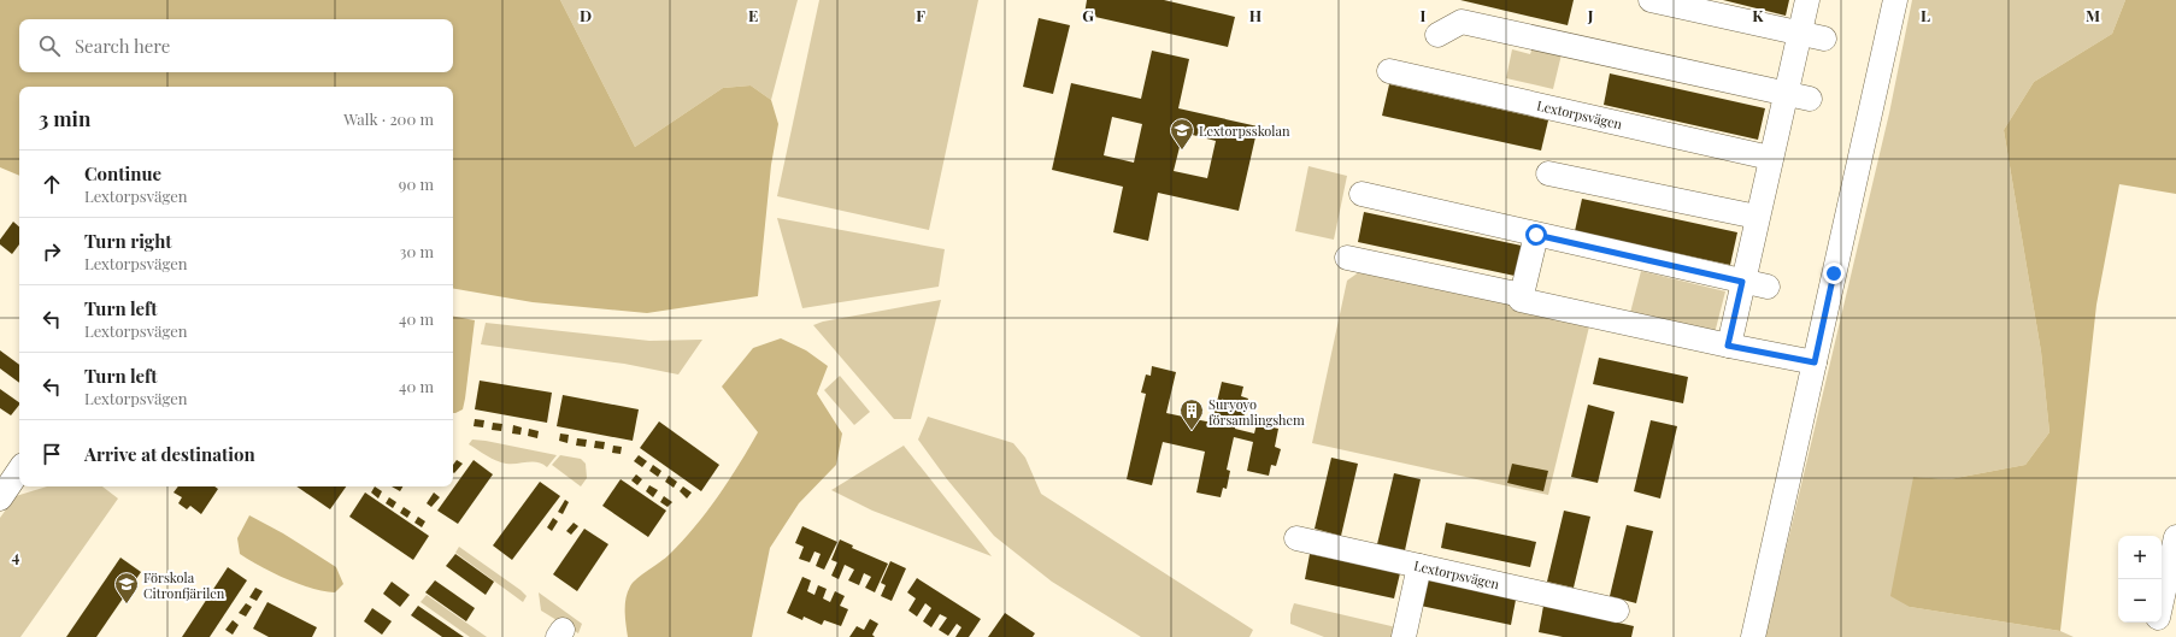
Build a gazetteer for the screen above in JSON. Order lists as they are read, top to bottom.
{
  "streets": {
    "street": ["Lextorpsvägen"]
  },
  "places": {
    "school or university": ["Lextorpsskolan", "Förskola Citronfjärilen"],
    "building": ["Suryoyo församlingshem"]
  },
  "page": {
    "search": "Search here",
    "heading": ["3 min", "Walk · 200 m"],
    "list": [
      ["Continue", "Lextorpsvägen", "90 m"],
      ["Turn right", "Lextorpsvägen", "30 m"],
      ["Turn left", "Lextorpsvägen", "40 m"],
      ["Turn left", "Lextorpsvägen", "40 m"],
      "Arrive at destination"
    ],
    "map_buttons": ["+", "−"]
  },
  "grid": {
    "columns": [
      "D",
      "E",
      "F",
      "G",
      "H",
      "I",
      "J",
      "K",
      "L",
      "M"
    ],
    "rows": ["4"]
  }
}
